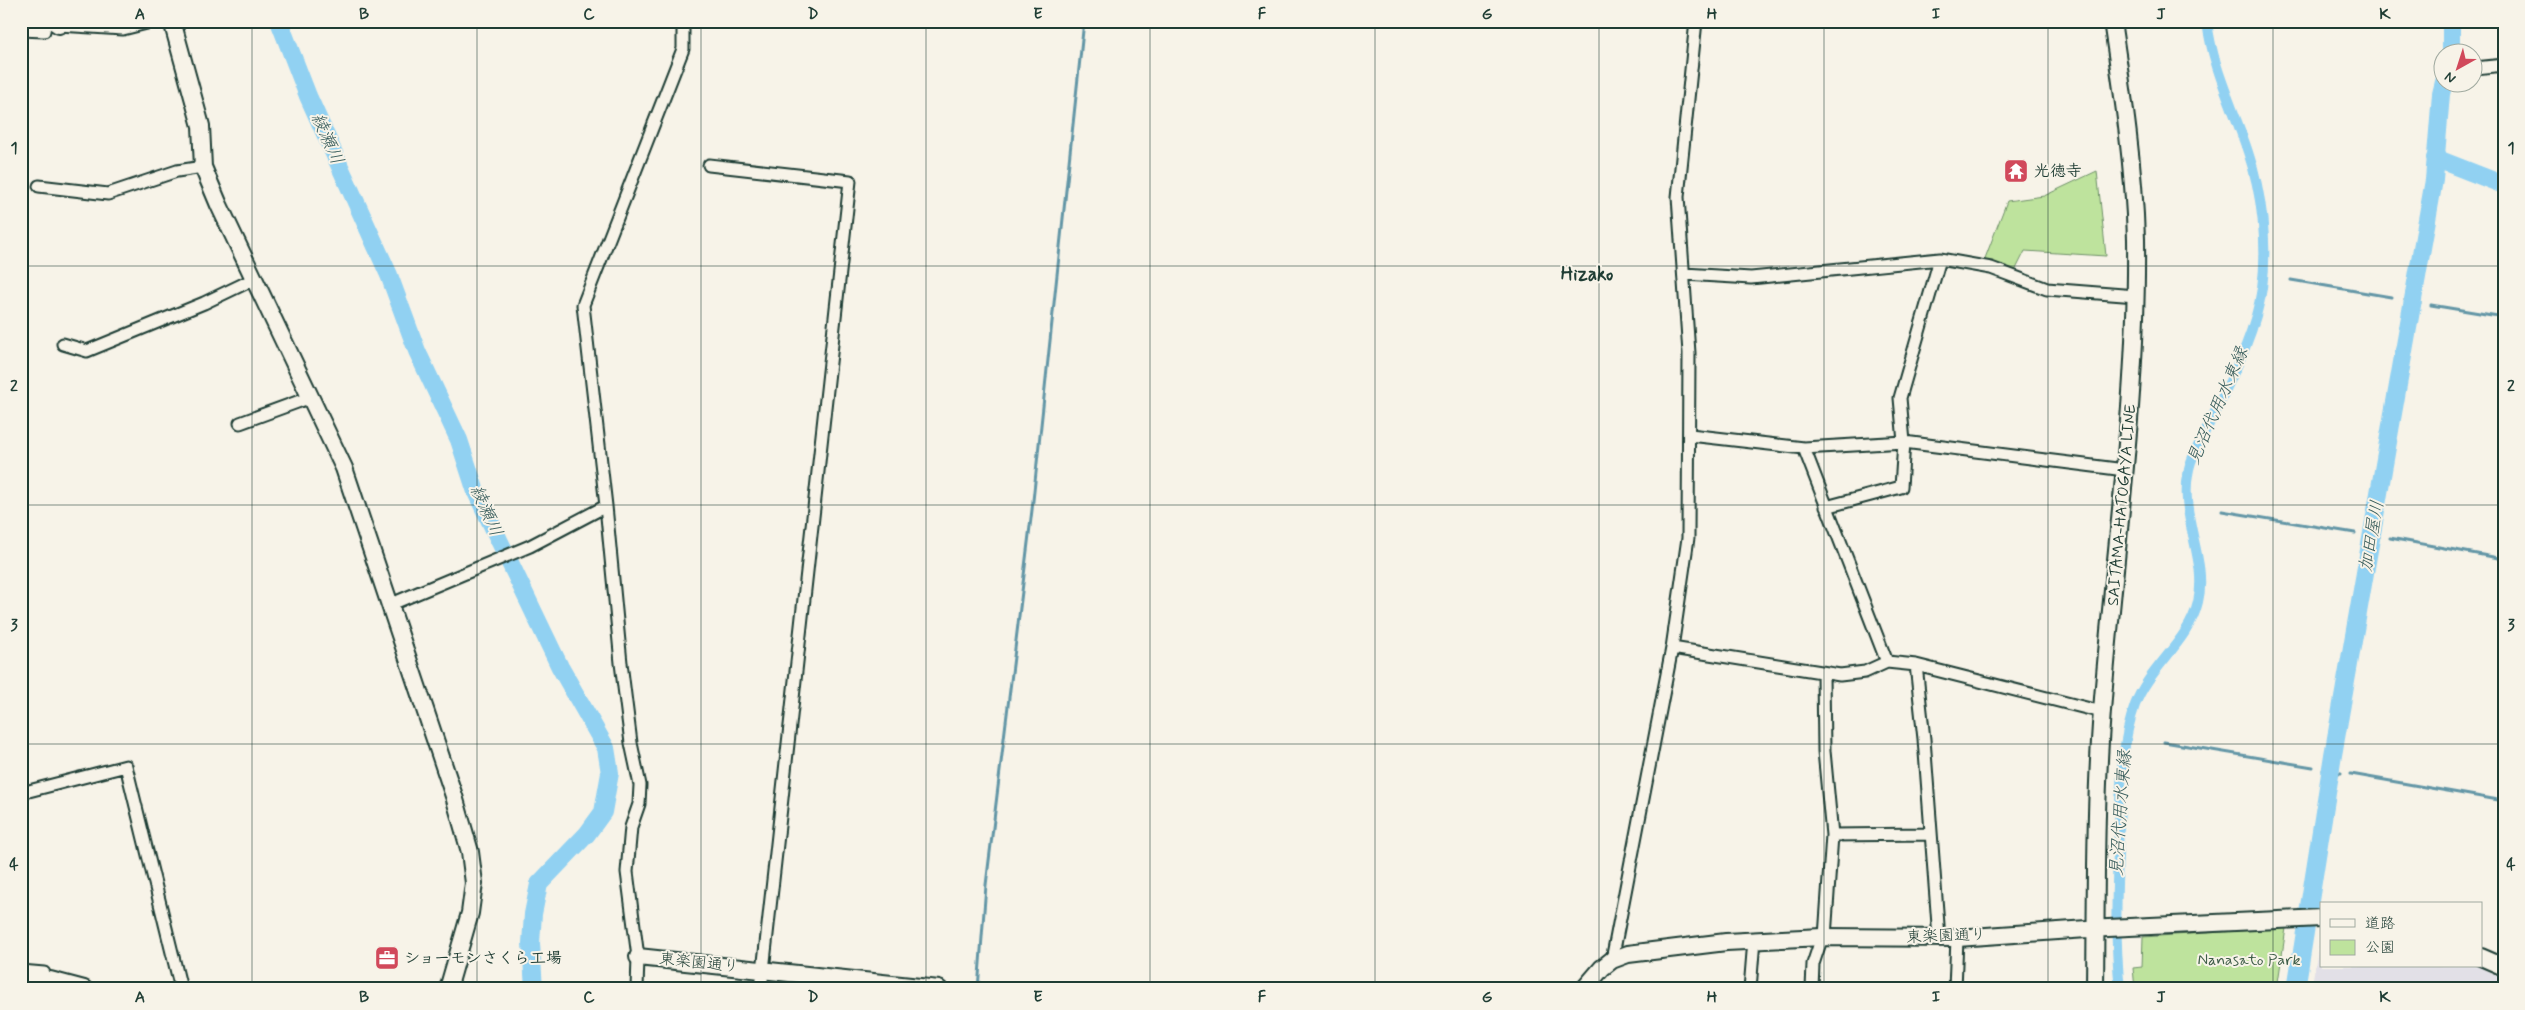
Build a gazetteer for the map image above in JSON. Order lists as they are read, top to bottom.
{
  "streets": {
    "street": ["SAITAMA-HATOGAYA LINE", "東楽園通り"]
  },
  "crossings": [
    ["SAITAMA-HATOGAYA LINE", "東楽園通り"]
  ],
  "districts": ["Hizako"],
  "water": ["綾瀬川", "見沼代用水東縁", "加田屋川"],
  "parks": ["Nanasato Park"],
  "places": {
    "temple": ["光徳寺"],
    "office": ["ショーモンさくら工場"]
  },
  "legend": ["道路", "公園"],
  "north": "bottom left",
  "grid": {
    "columns": [
      "A",
      "B",
      "C",
      "D",
      "E",
      "F",
      "G",
      "H",
      "I",
      "J",
      "K"
    ],
    "rows": [
      "1",
      "2",
      "3",
      "4"
    ]
  }
}
